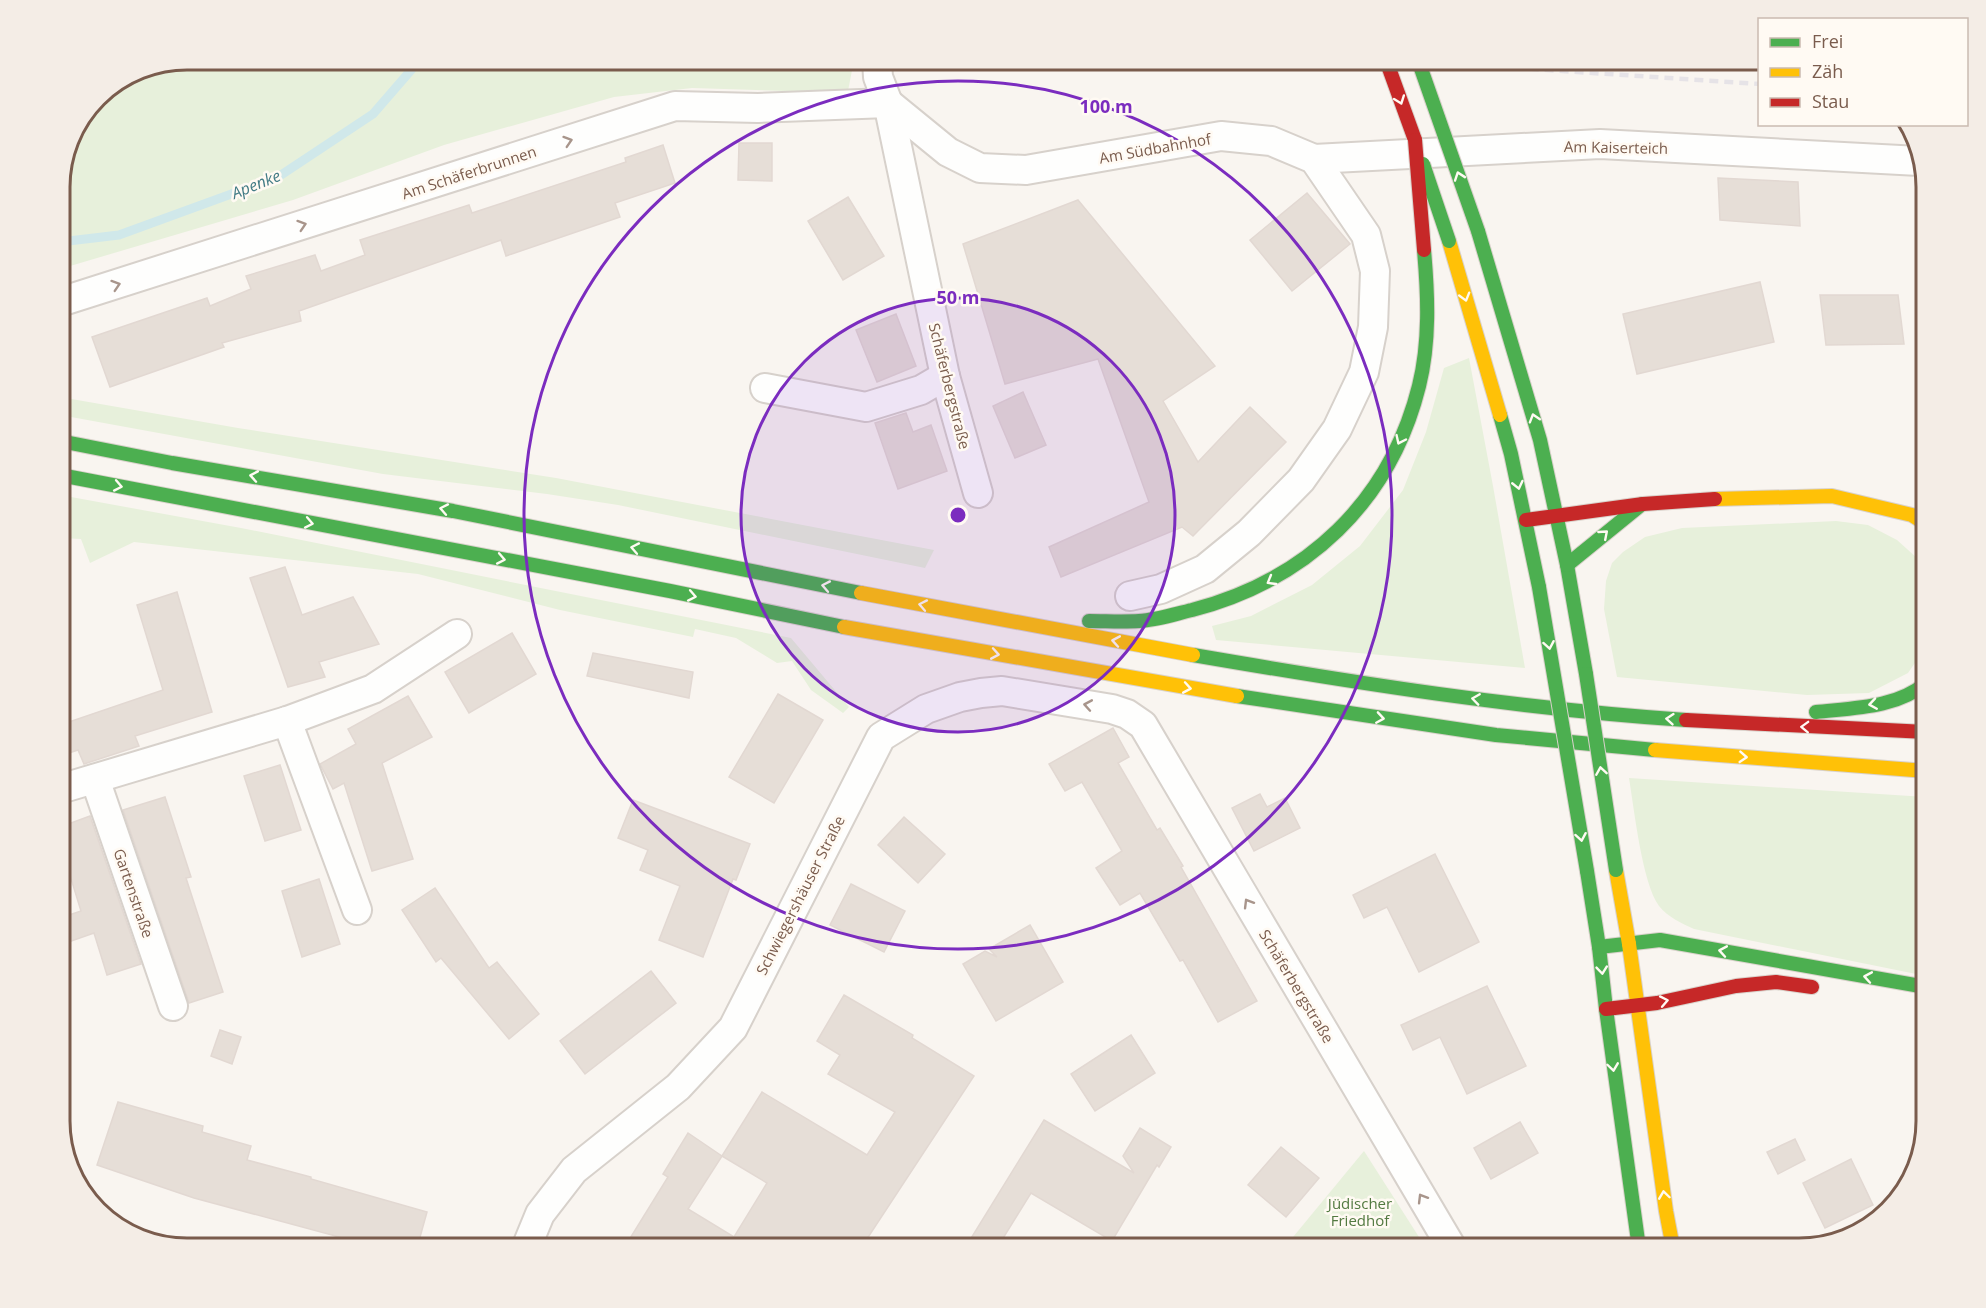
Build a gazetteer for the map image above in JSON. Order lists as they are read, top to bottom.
{
  "streets": {
    "street": [
      "Am Kaiserteich",
      "Am Südbahnhof",
      "Am Schäferbrunnen",
      "Schäferbergstraße",
      "Gartenstraße",
      "Schwiegershäuser Straße"
    ]
  },
  "crossings": [
    ["Am Kaiserteich", "Am Südbahnhof"],
    ["Am Südbahnhof", "Am Schäferbrunnen"],
    ["Am Südbahnhof", "Schäferbergstraße"],
    ["Am Schäferbrunnen", "Schäferbergstraße"],
    ["Schäferbergstraße", "Schwiegershäuser Straße"]
  ],
  "one_way": ["Am Schäferbrunnen", "Schäferbergstraße", "Schwiegershäuser Straße"],
  "water": ["Apenke"],
  "parks": ["Jüdischer Friedhof"],
  "legend": ["Frei", "Zäh", "Stau"],
  "rings": ["100 m", "50 m"]
}
